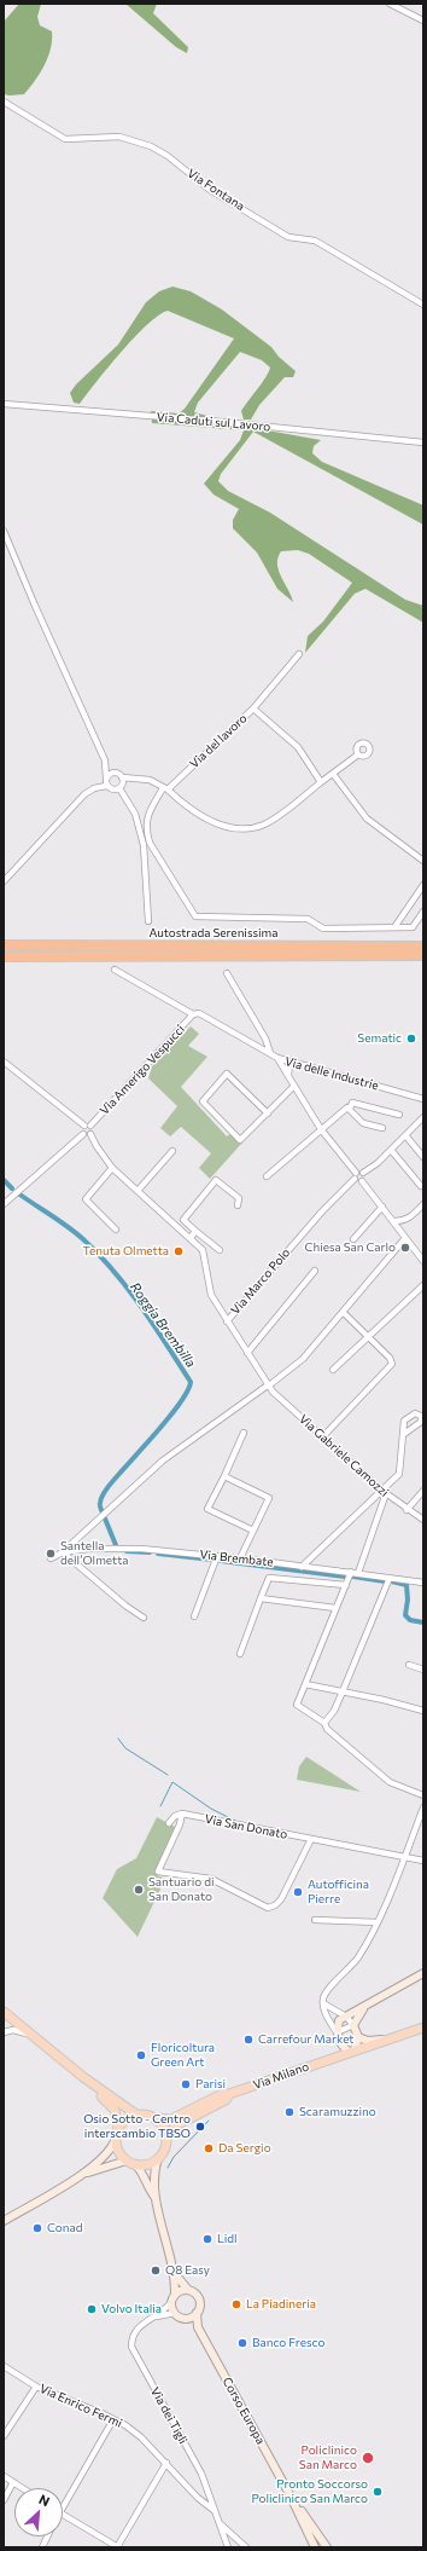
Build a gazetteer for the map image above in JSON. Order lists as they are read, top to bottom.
{
  "streets": {
    "highway": ["Autostrada Serenissima"],
    "main road": ["Via Milano", "Corso Europa"],
    "street": [
      "Via Fontana",
      "Via Caduti sul Lavoro",
      "Via del lavoro",
      "Via Amerigo Vespucci",
      "Via delle Industrie",
      "Via Marco Polo",
      "Via Gabriele Camozzi",
      "Via Brembate",
      "Via San Donato",
      "Via Enrico Fermi",
      "Via dei Tigli"
    ]
  },
  "crossings": [
    ["Via Amerigo Vespucci", "Via delle Industrie"],
    ["Via Marco Polo", "Via Gabriele Camozzi"],
    ["Via Enrico Fermi", "Via dei Tigli"],
    ["Corso Europa", "Via dei Tigli"]
  ],
  "water": ["Roggia Brembilla"],
  "places": [
    "Sematic",
    "Chiesa San Carlo",
    "Tenuta Olmetta",
    "Santella dell’Olmetta",
    "Santuario di San Donato",
    "Autofficina Pierre",
    "Carrefour Market",
    "Floricoltura Green Art",
    "Parisi",
    "Scaramuzzino",
    "Osio Sotto - Centro interscambio TBSO",
    "Da Sergio",
    "Conad",
    "Lidl",
    "Q8 Easy",
    "La Piadineria",
    "Volvo Italia",
    "Banco Fresco",
    "Policlinico San Marco",
    "Pronto Soccorso Policlinico San Marco"
  ],
  "north": "top right"
}
